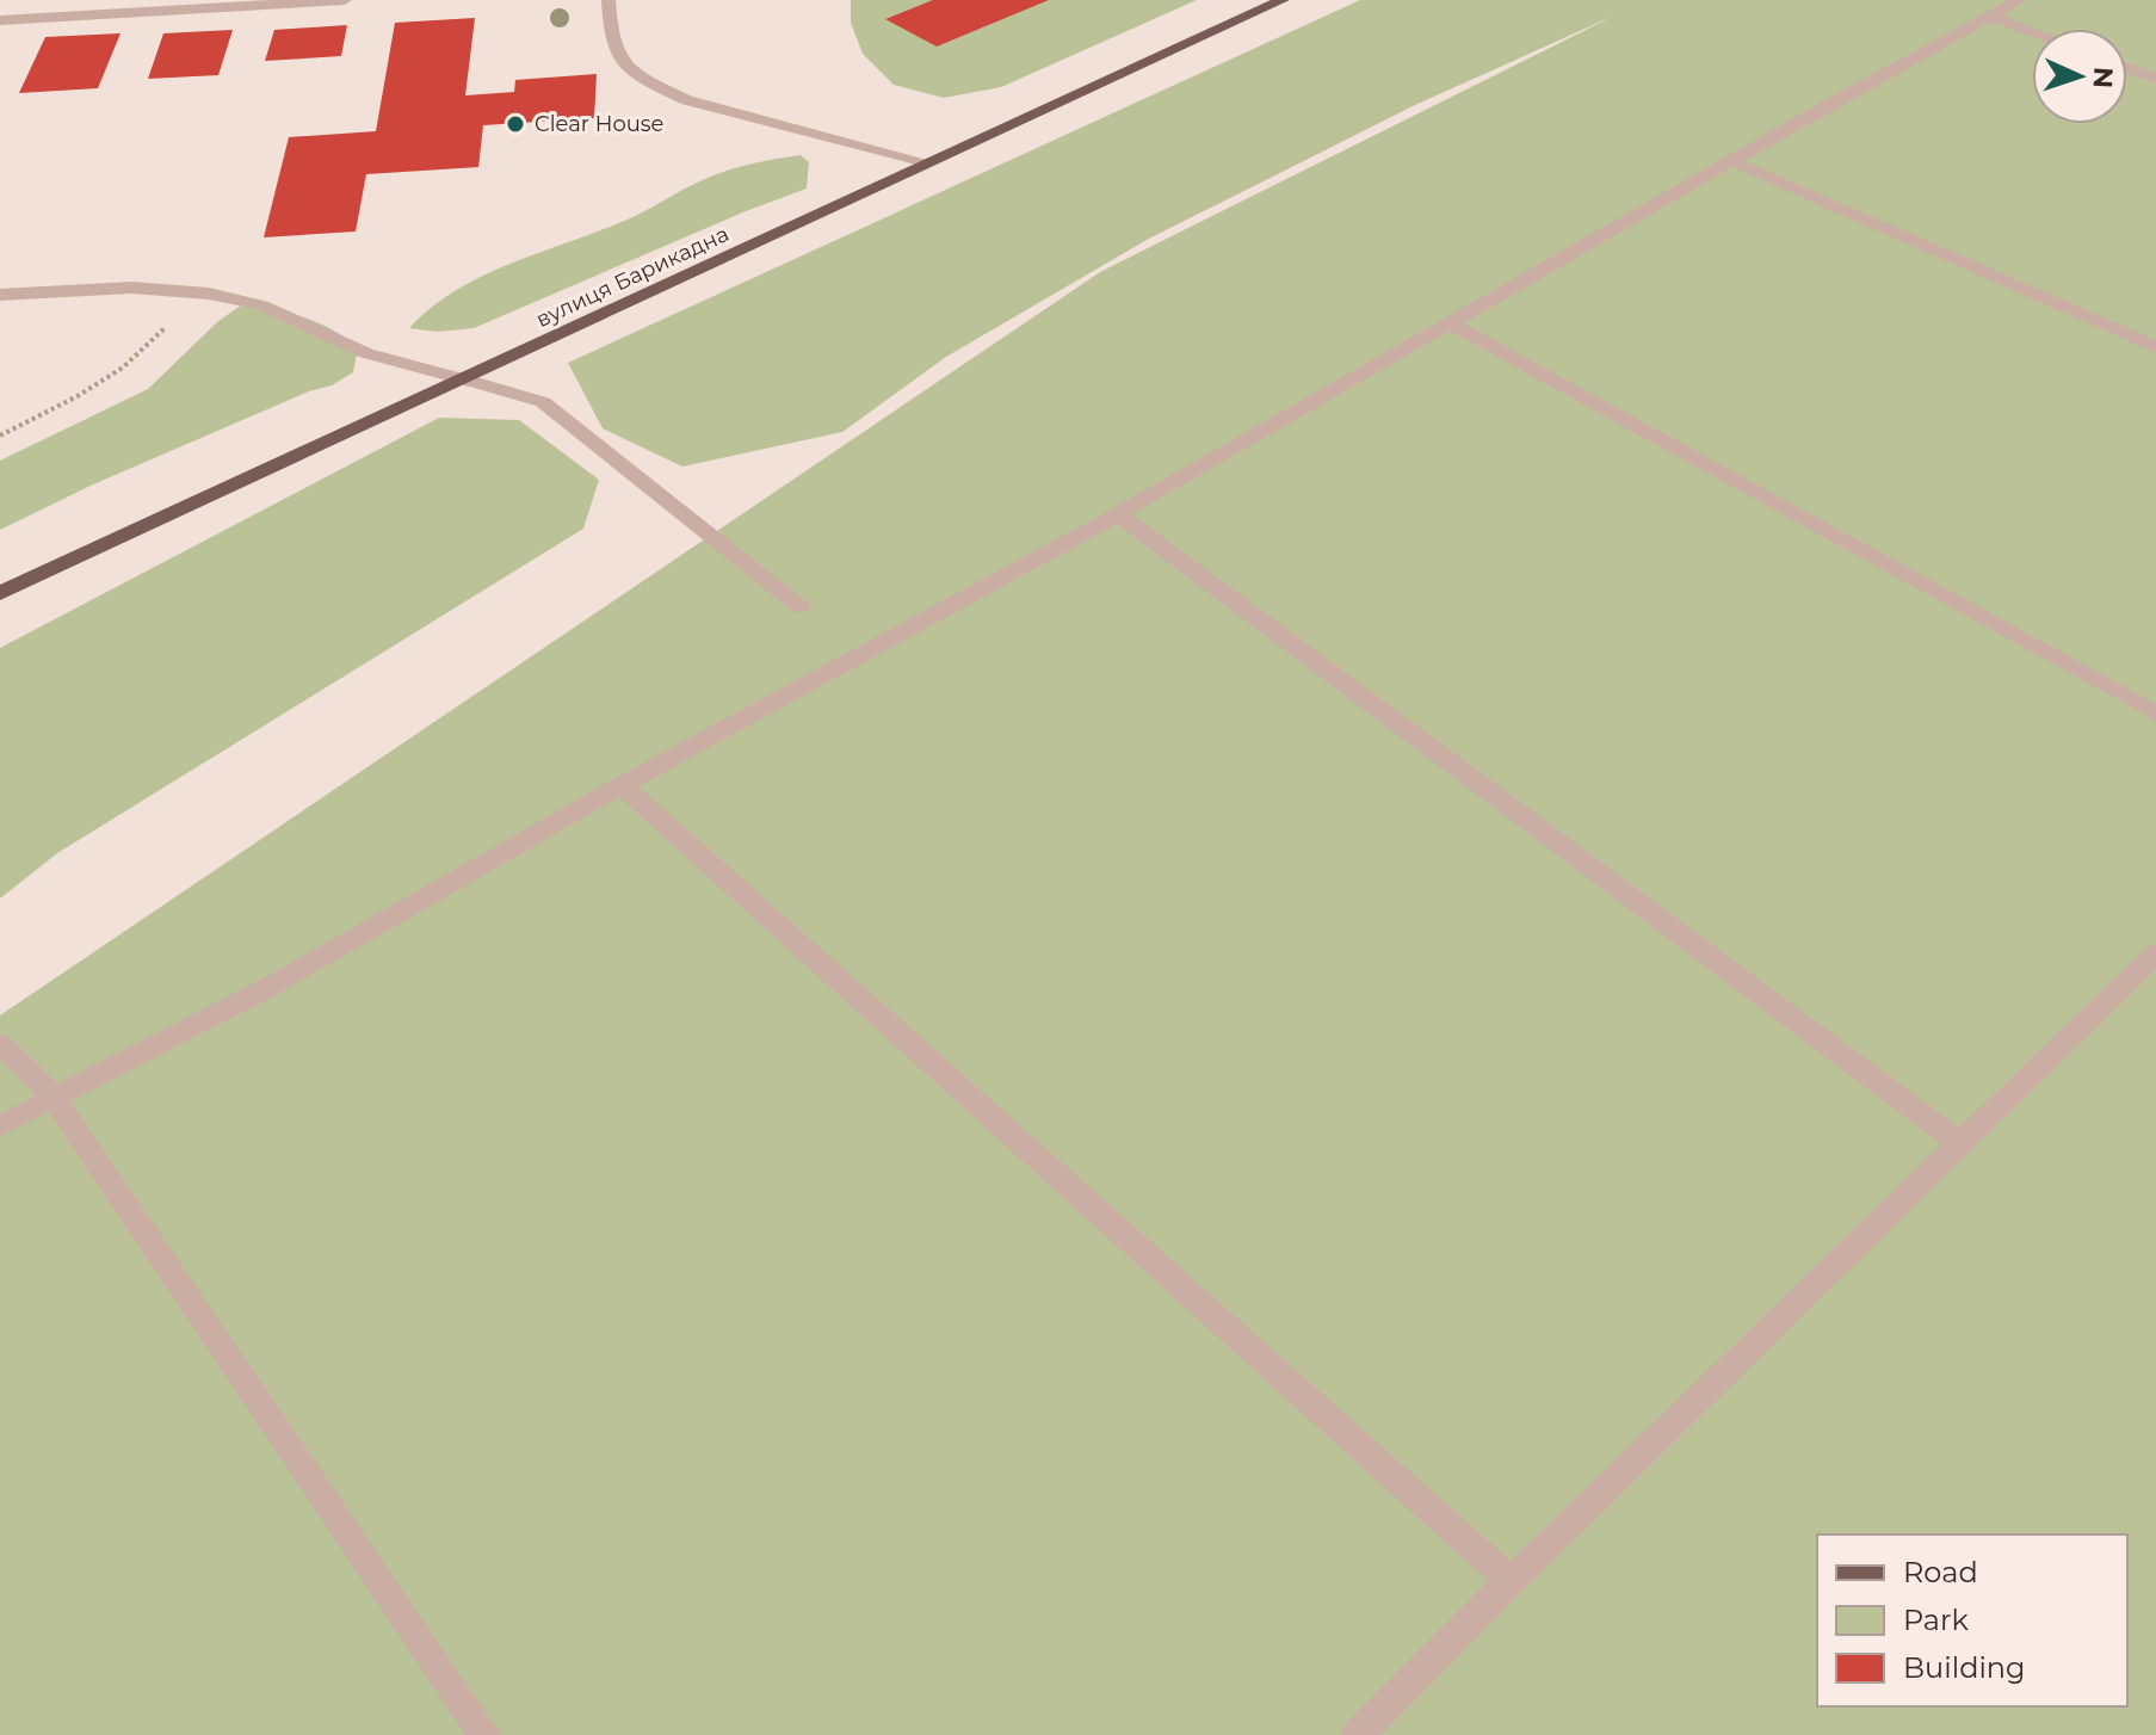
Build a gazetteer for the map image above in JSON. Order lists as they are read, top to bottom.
{
  "streets": {
    "main road": ["вулиця Барикадна"]
  },
  "places": ["Clear House"],
  "legend": ["Road", "Park", "Building"],
  "north": "right"
}
